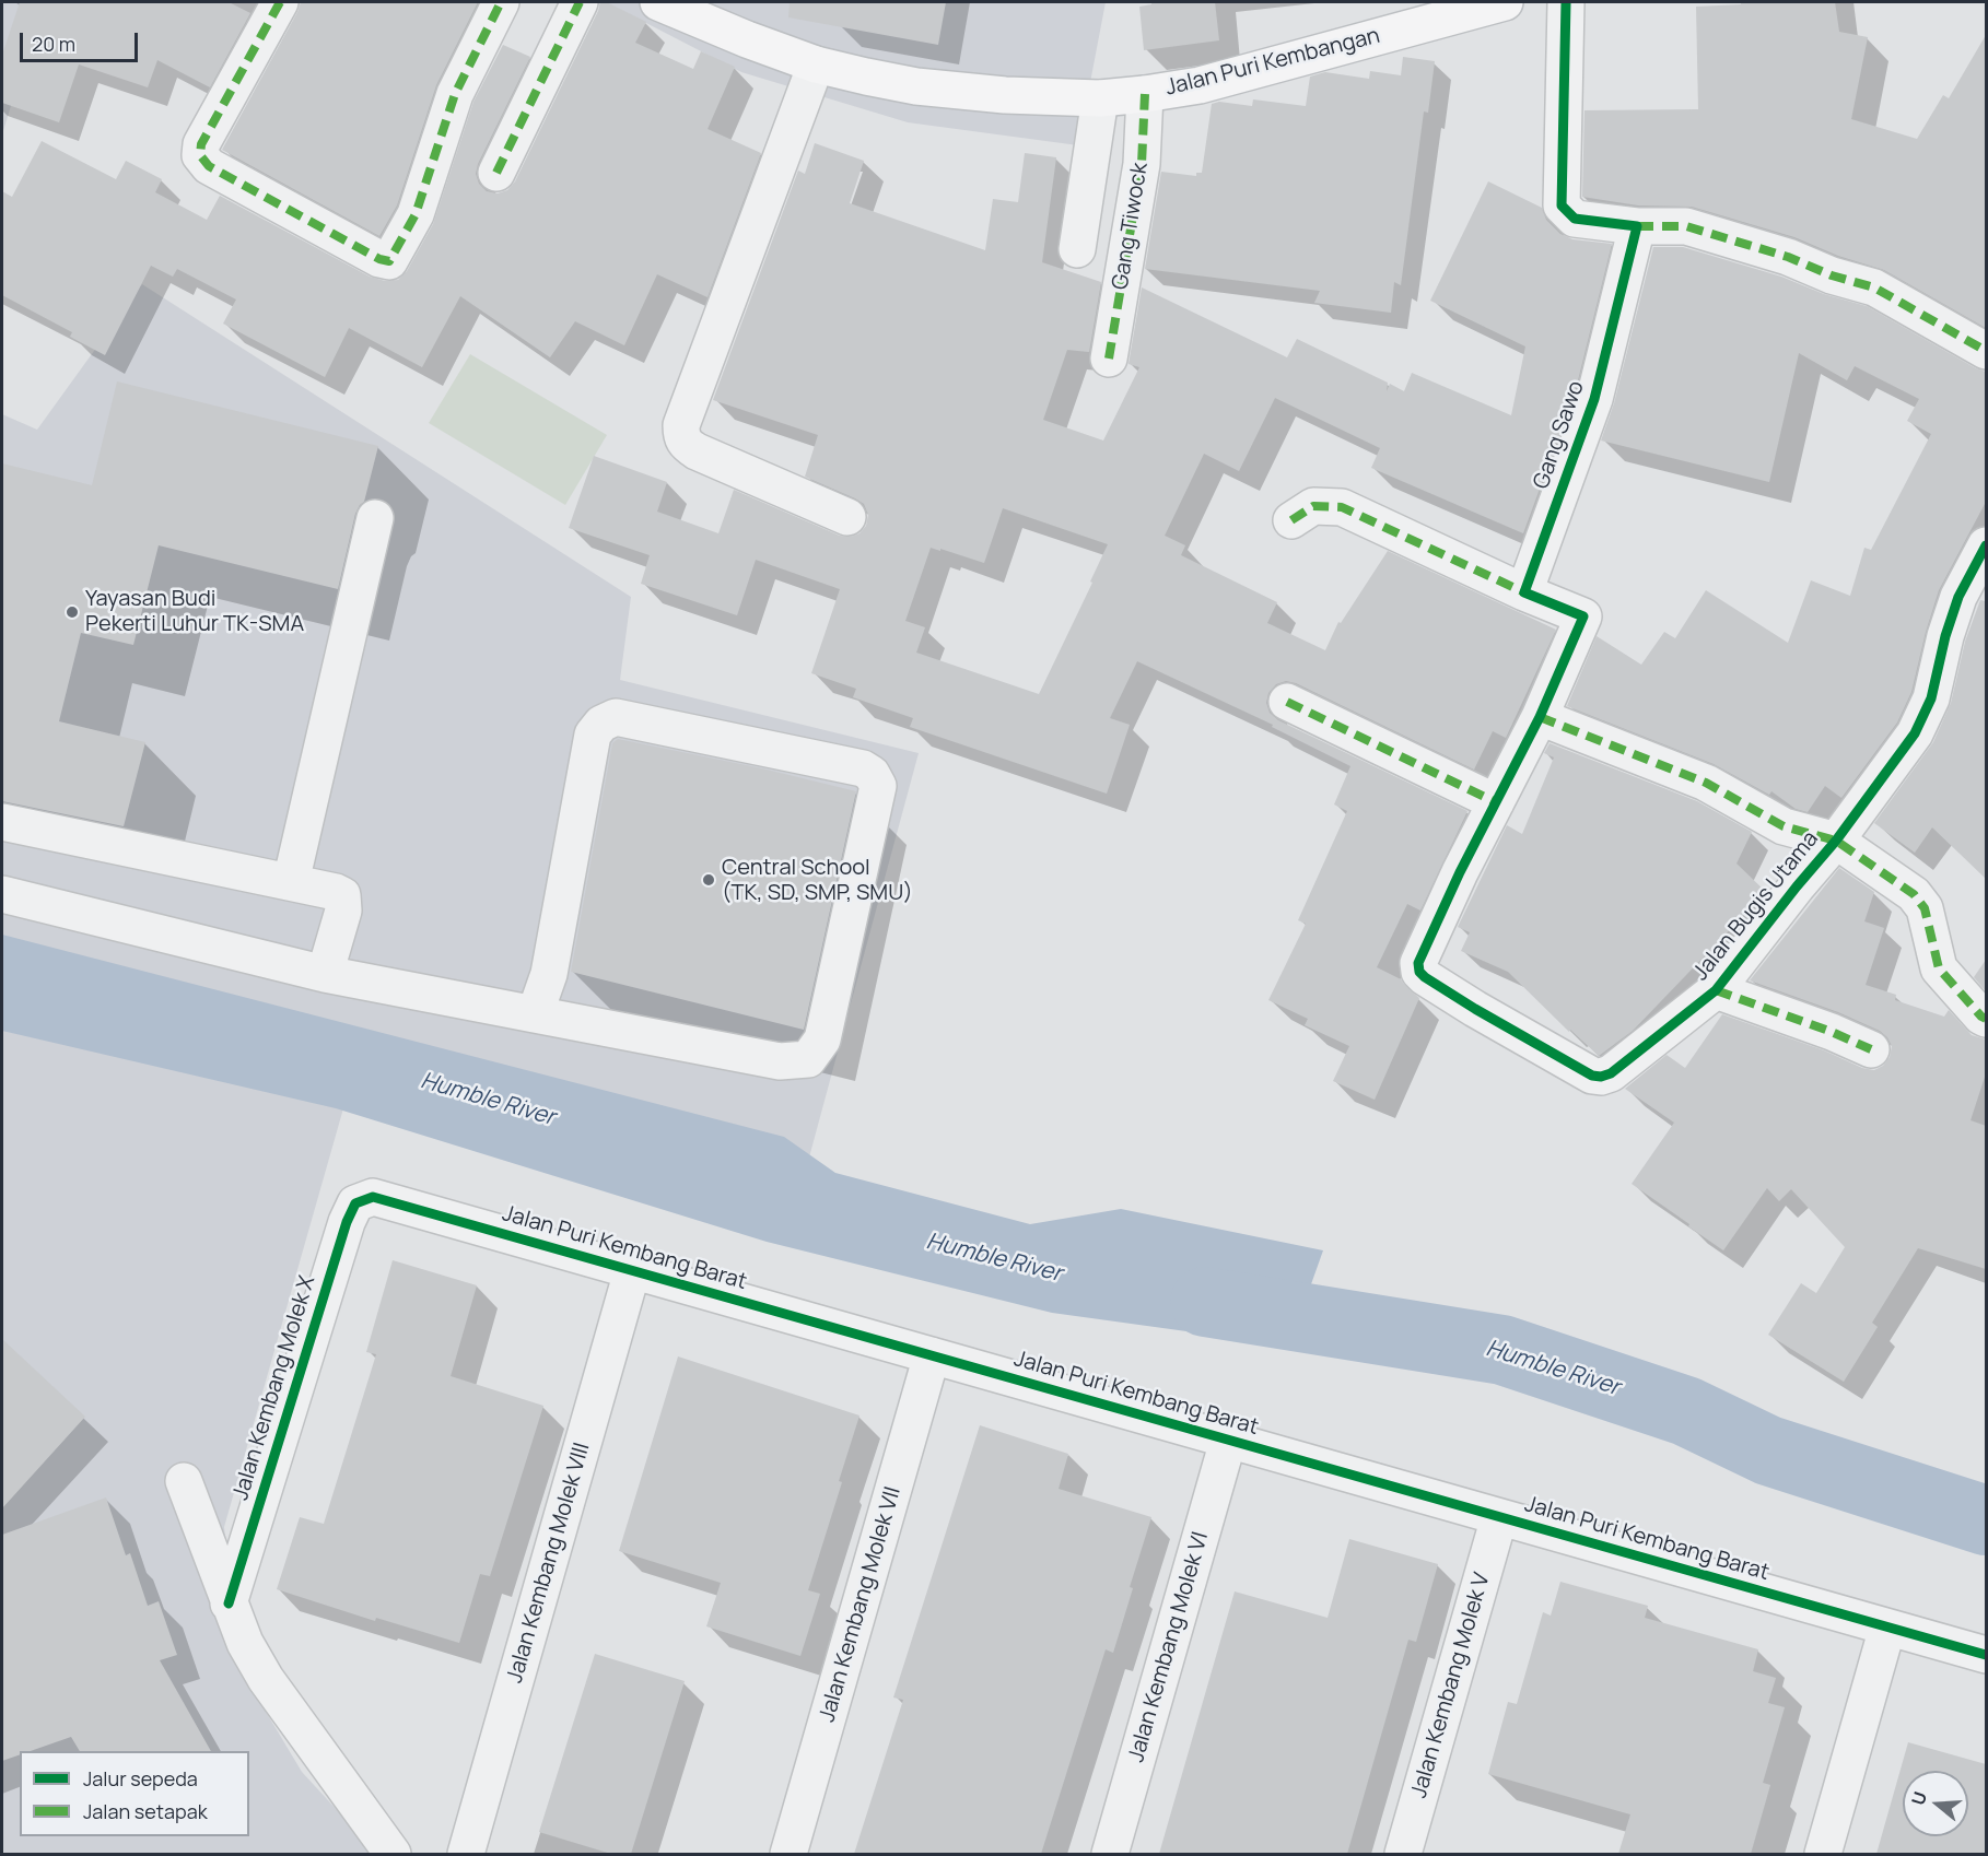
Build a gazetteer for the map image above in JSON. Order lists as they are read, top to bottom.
{
  "streets": {
    "main road": ["Jalan Puri Kembangan"],
    "street": [
      "Gang Tiwock",
      "Gang Sawo",
      "Jalan Bugis Utama",
      "Jalan Puri Kembang Barat",
      "Jalan Kembang Molek X",
      "Jalan Kembang Molek VIII",
      "Jalan Kembang Molek VII",
      "Jalan Kembang Molek VI",
      "Jalan Kembang Molek V"
    ]
  },
  "crossings": [
    ["Jalan Puri Kembangan", "Gang Tiwock"],
    ["Jalan Puri Kembang Barat", "Jalan Kembang Molek X"],
    ["Jalan Puri Kembang Barat", "Jalan Kembang Molek VIII"],
    ["Jalan Puri Kembang Barat", "Jalan Kembang Molek VII"],
    ["Jalan Puri Kembang Barat", "Jalan Kembang Molek VI"],
    ["Jalan Puri Kembang Barat", "Jalan Kembang Molek V"]
  ],
  "water": ["Humble River"],
  "places": ["Yayasan Budi Pekerti Luhur TK-SMA", "Central School (TK, SD, SMP, SMU)"],
  "legend": ["Jalur sepeda", "Jalan setapak"],
  "scale_bar": "20 m",
  "north": "left"
}
